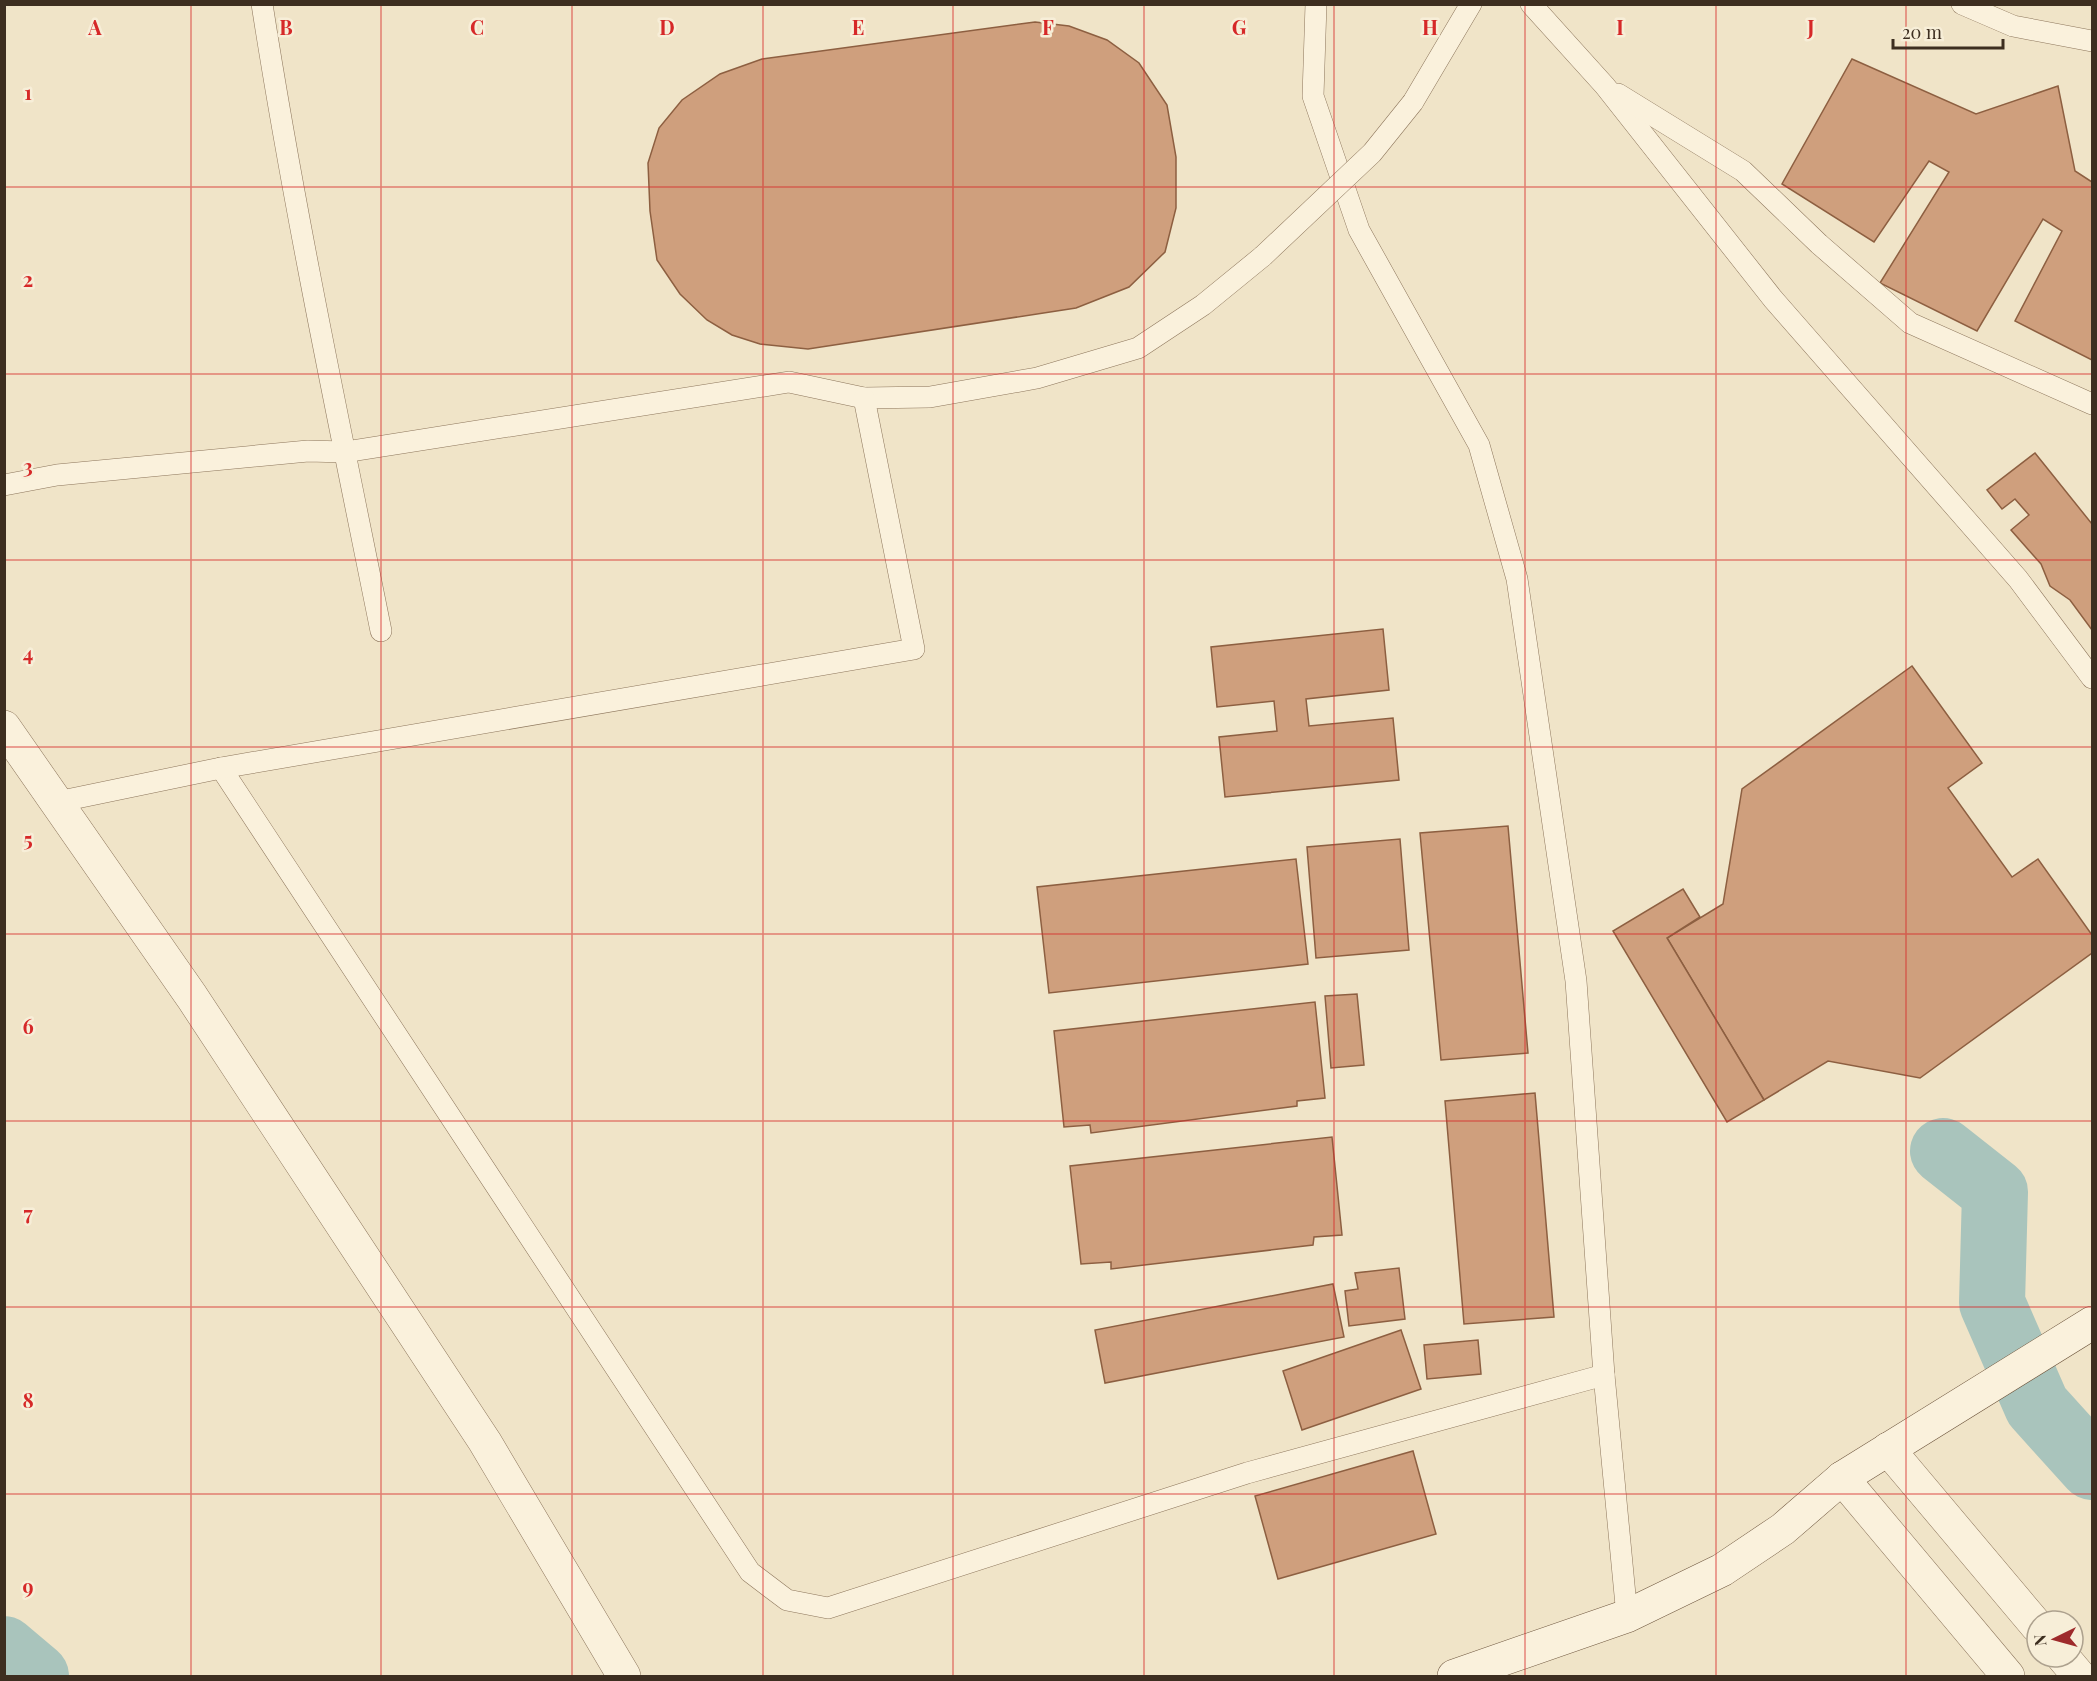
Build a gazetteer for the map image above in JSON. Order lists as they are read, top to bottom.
{
  "scale_bar": "20 m",
  "north": "left",
  "grid": {
    "columns": [
      "A",
      "B",
      "C",
      "D",
      "E",
      "F",
      "G",
      "H",
      "I",
      "J"
    ],
    "rows": [
      "1",
      "2",
      "3",
      "4",
      "5",
      "6",
      "7",
      "8",
      "9"
    ]
  }
}
